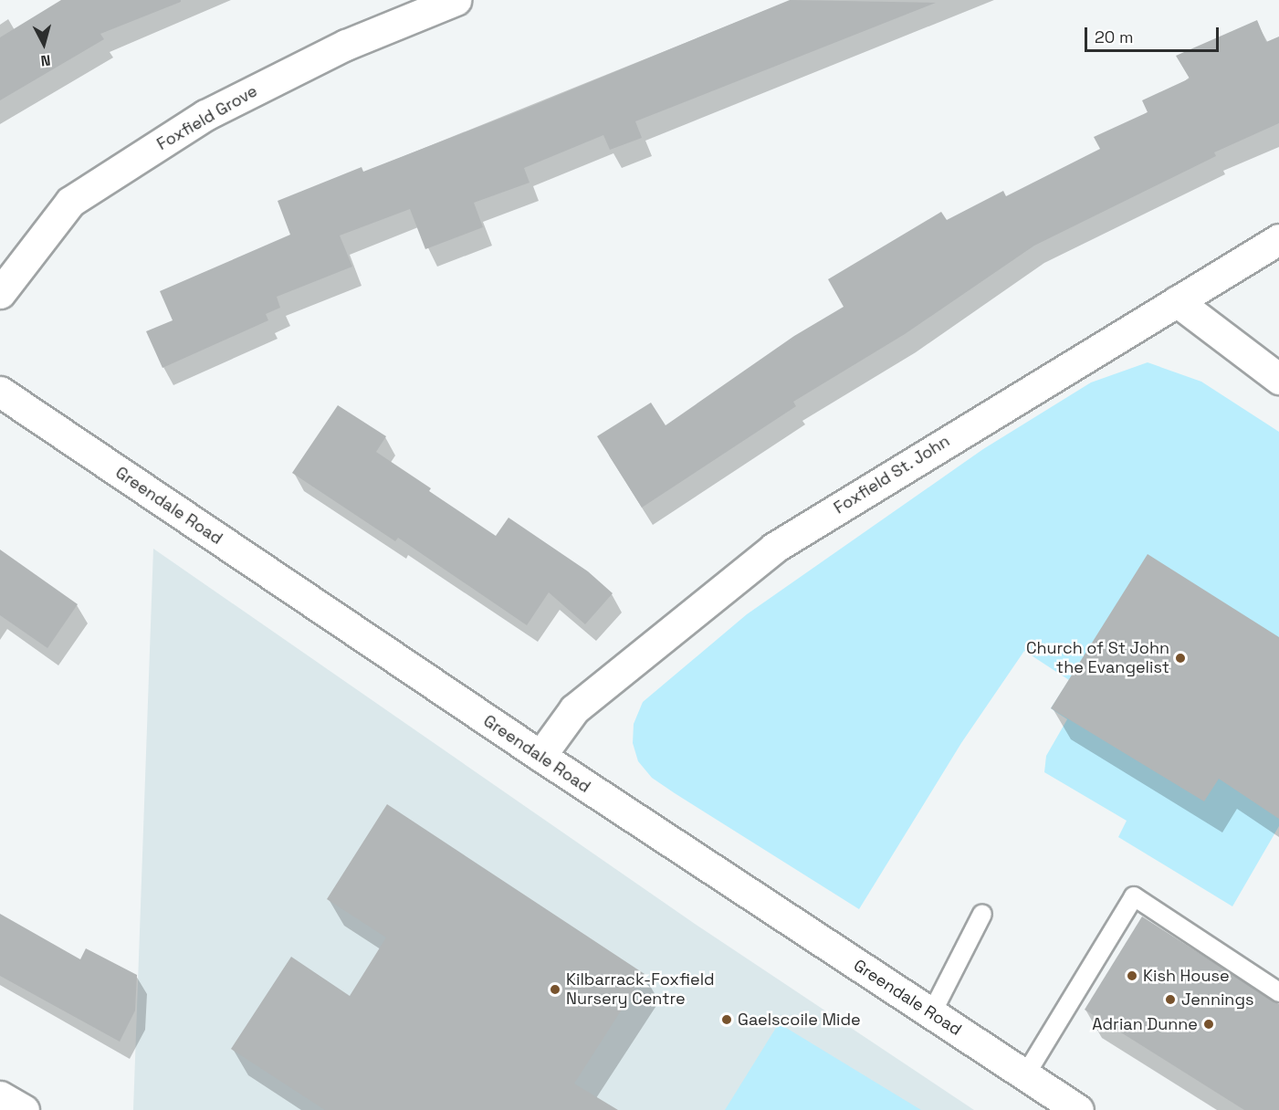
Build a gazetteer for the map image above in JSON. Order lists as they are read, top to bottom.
{
  "streets": {
    "street": ["Foxfield Grove", "Foxfield St. John", "Greendale Road"]
  },
  "crossings": [
    ["Foxfield St. John", "Greendale Road"]
  ],
  "places": [
    "Church of St John the Evangelist",
    "Kish House",
    "Kilbarrack-Foxfield Nursery Centre",
    "Jennings",
    "Gaelscoile Mide",
    "Adrian Dunne"
  ],
  "scale_bar": "20 m",
  "north": "bottom"
}
